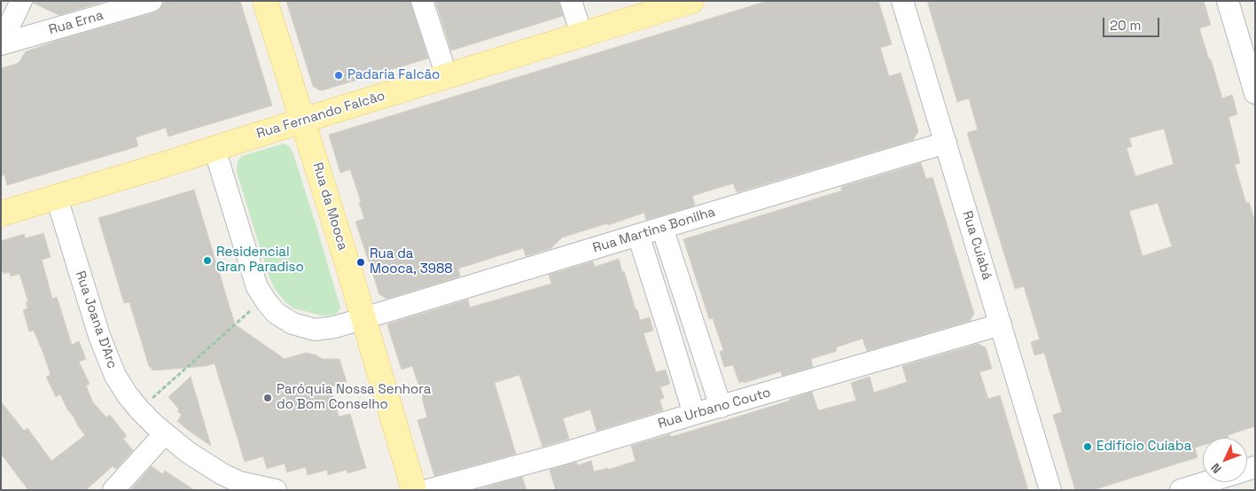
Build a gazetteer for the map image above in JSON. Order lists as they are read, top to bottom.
{
  "streets": {
    "main road": ["Rua Fernando Falcão", "Rua da Mooca"],
    "street": [
      "Rua Erna",
      "Rua Martins Bonilha",
      "Rua Cuiabá",
      "Rua Joana D'Arc",
      "Rua Urbano Couto"
    ]
  },
  "crossings": [
    ["Rua Fernando Falcão", "Rua da Mooca"],
    ["Rua Fernando Falcão", "Rua Martins Bonilha"],
    ["Rua Fernando Falcão", "Rua Joana D'Arc"],
    ["Rua da Mooca", "Rua Martins Bonilha"],
    ["Rua Martins Bonilha", "Rua Cuiabá"],
    ["Rua Cuiabá", "Rua Urbano Couto"]
  ],
  "places": [
    "Padaria Falcão",
    "Residencial Gran Paradiso",
    "Rua da Mooca, 3988",
    "Paróquia Nossa Senhora do Bom Conselho",
    "Edifício Cuiaba"
  ],
  "scale_bar": "20 m",
  "north": "bottom left"
}
